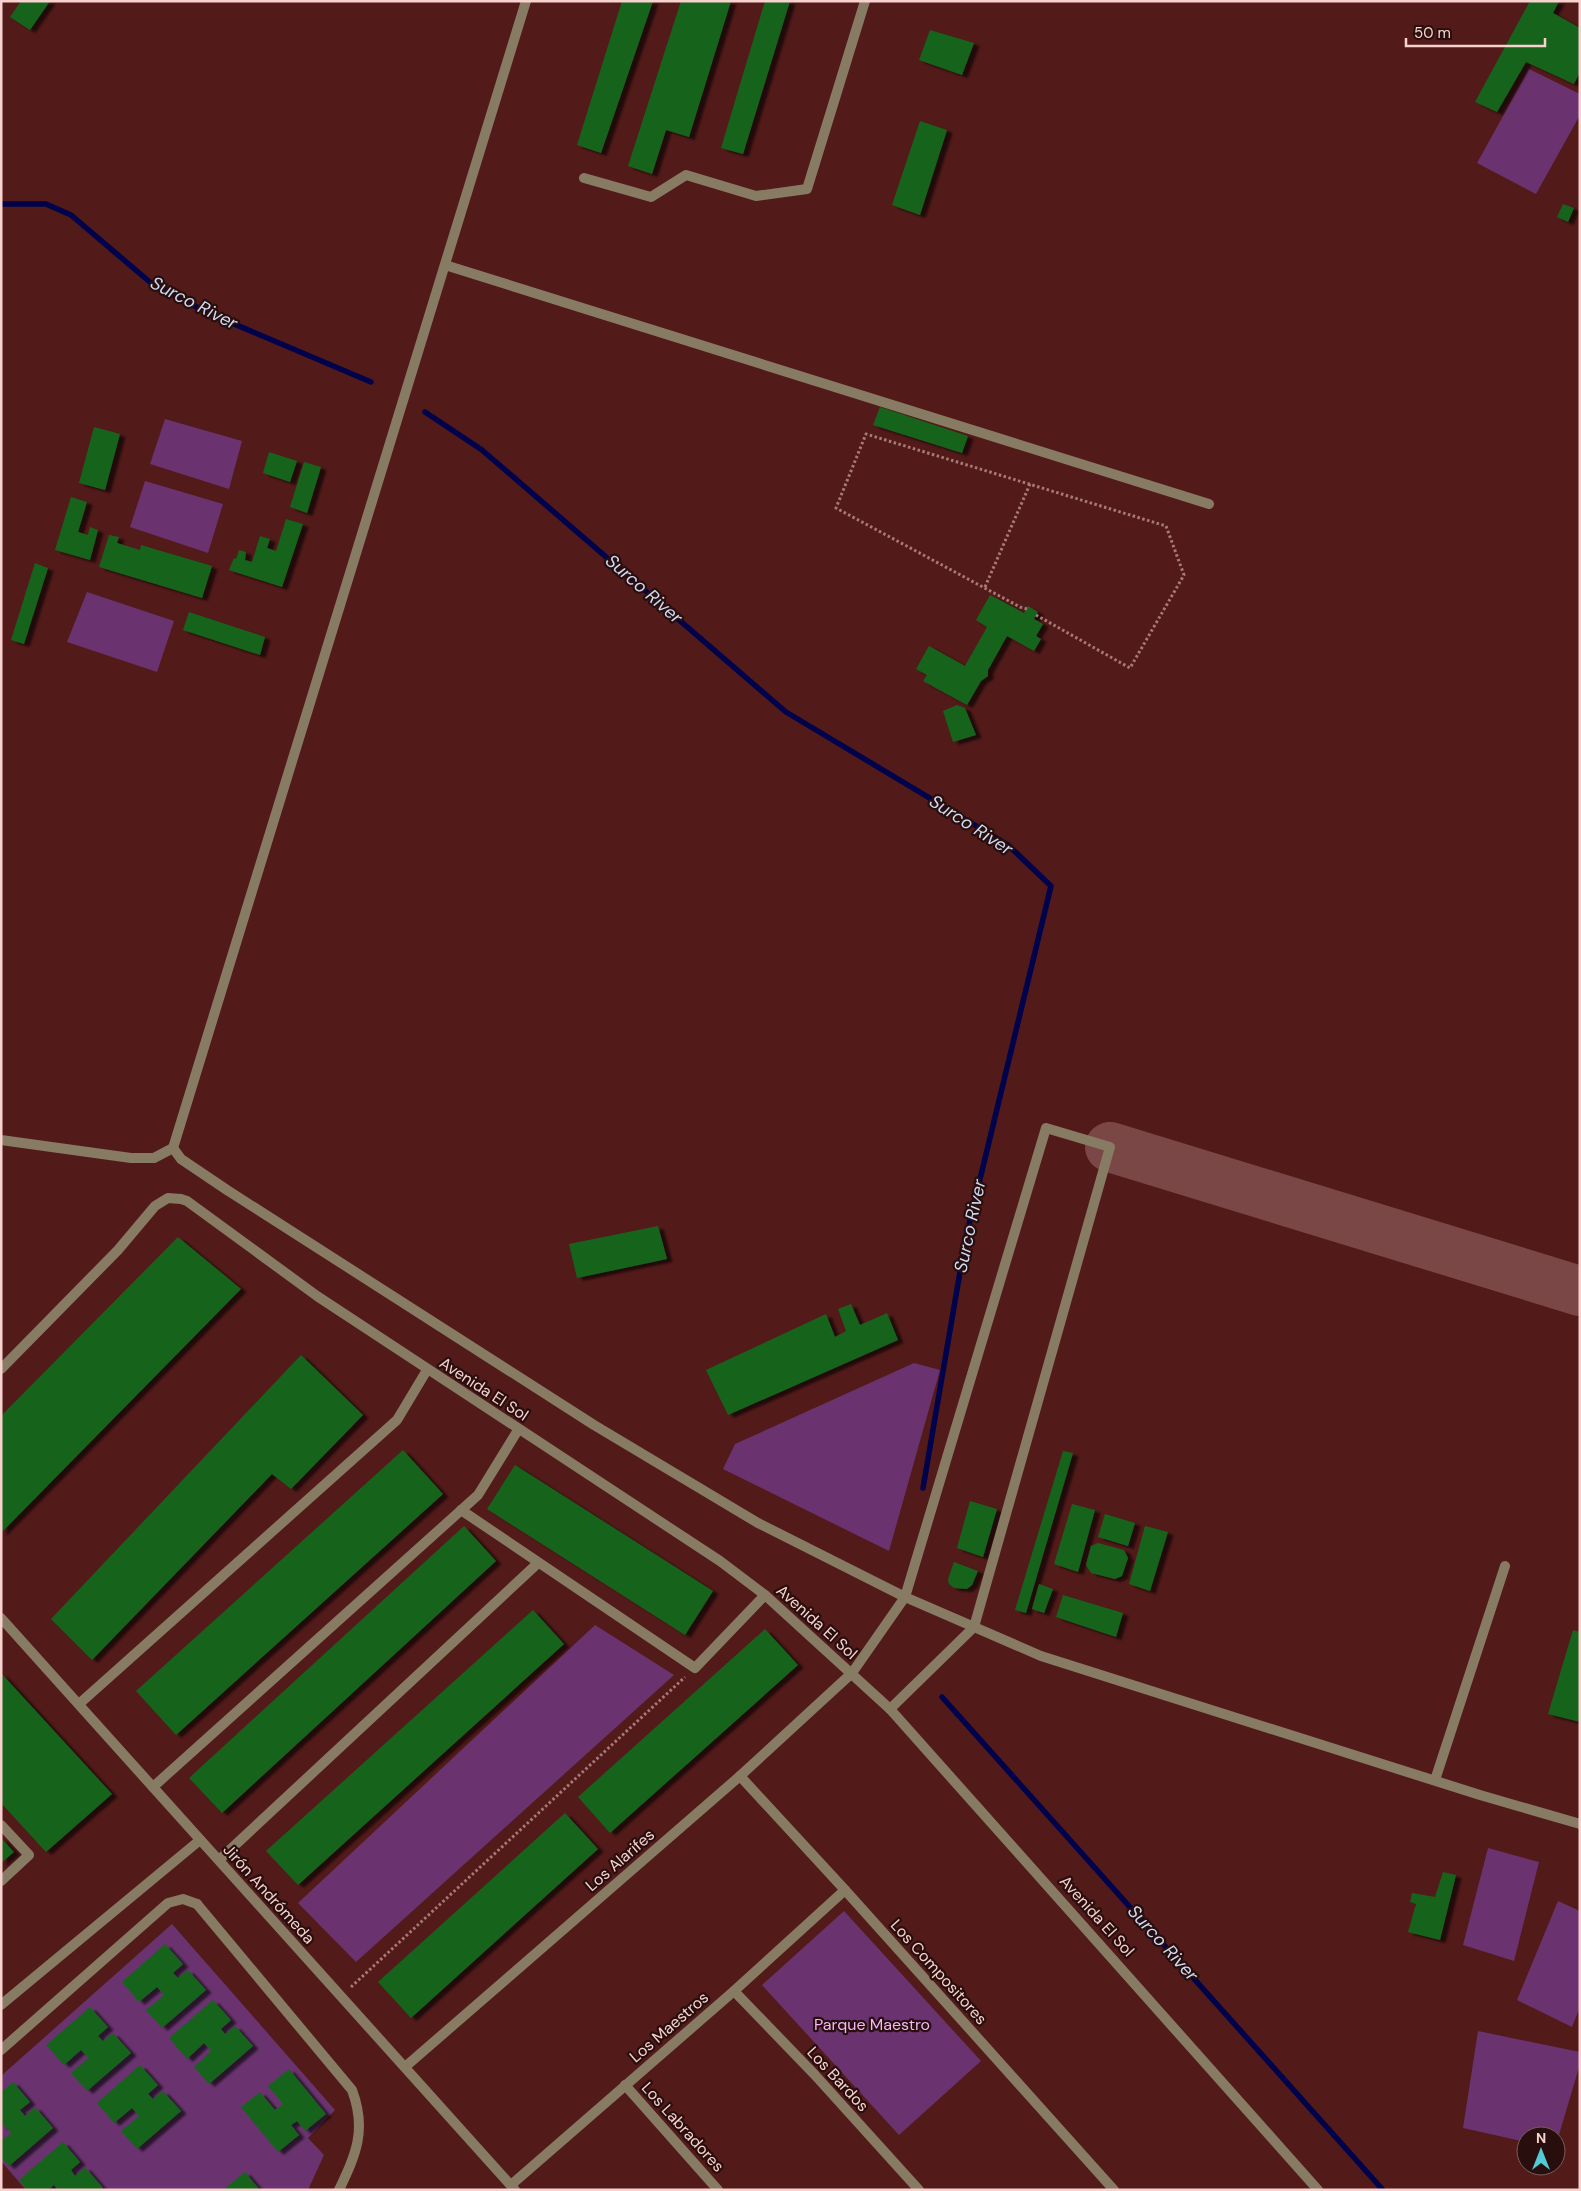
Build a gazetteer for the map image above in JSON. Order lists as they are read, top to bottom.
{
  "streets": {
    "street": [
      "Avenida El Sol",
      "Los Alarifes",
      "Jirón Andrómeda",
      "Los Compositores",
      "Los Maestros",
      "Los Bardos",
      "Los Labradores"
    ]
  },
  "crossings": [
    ["Avenida El Sol", "Los Alarifes"],
    ["Los Alarifes", "Jirón Andrómeda"],
    ["Los Alarifes", "Los Compositores"],
    ["Jirón Andrómeda", "Los Maestros"],
    ["Los Compositores", "Los Maestros"],
    ["Los Maestros", "Los Bardos"],
    ["Los Maestros", "Los Labradores"]
  ],
  "water": ["Surco River"],
  "parks": ["Parque Maestro"],
  "scale_bar": "50 m",
  "north": "top"
}
